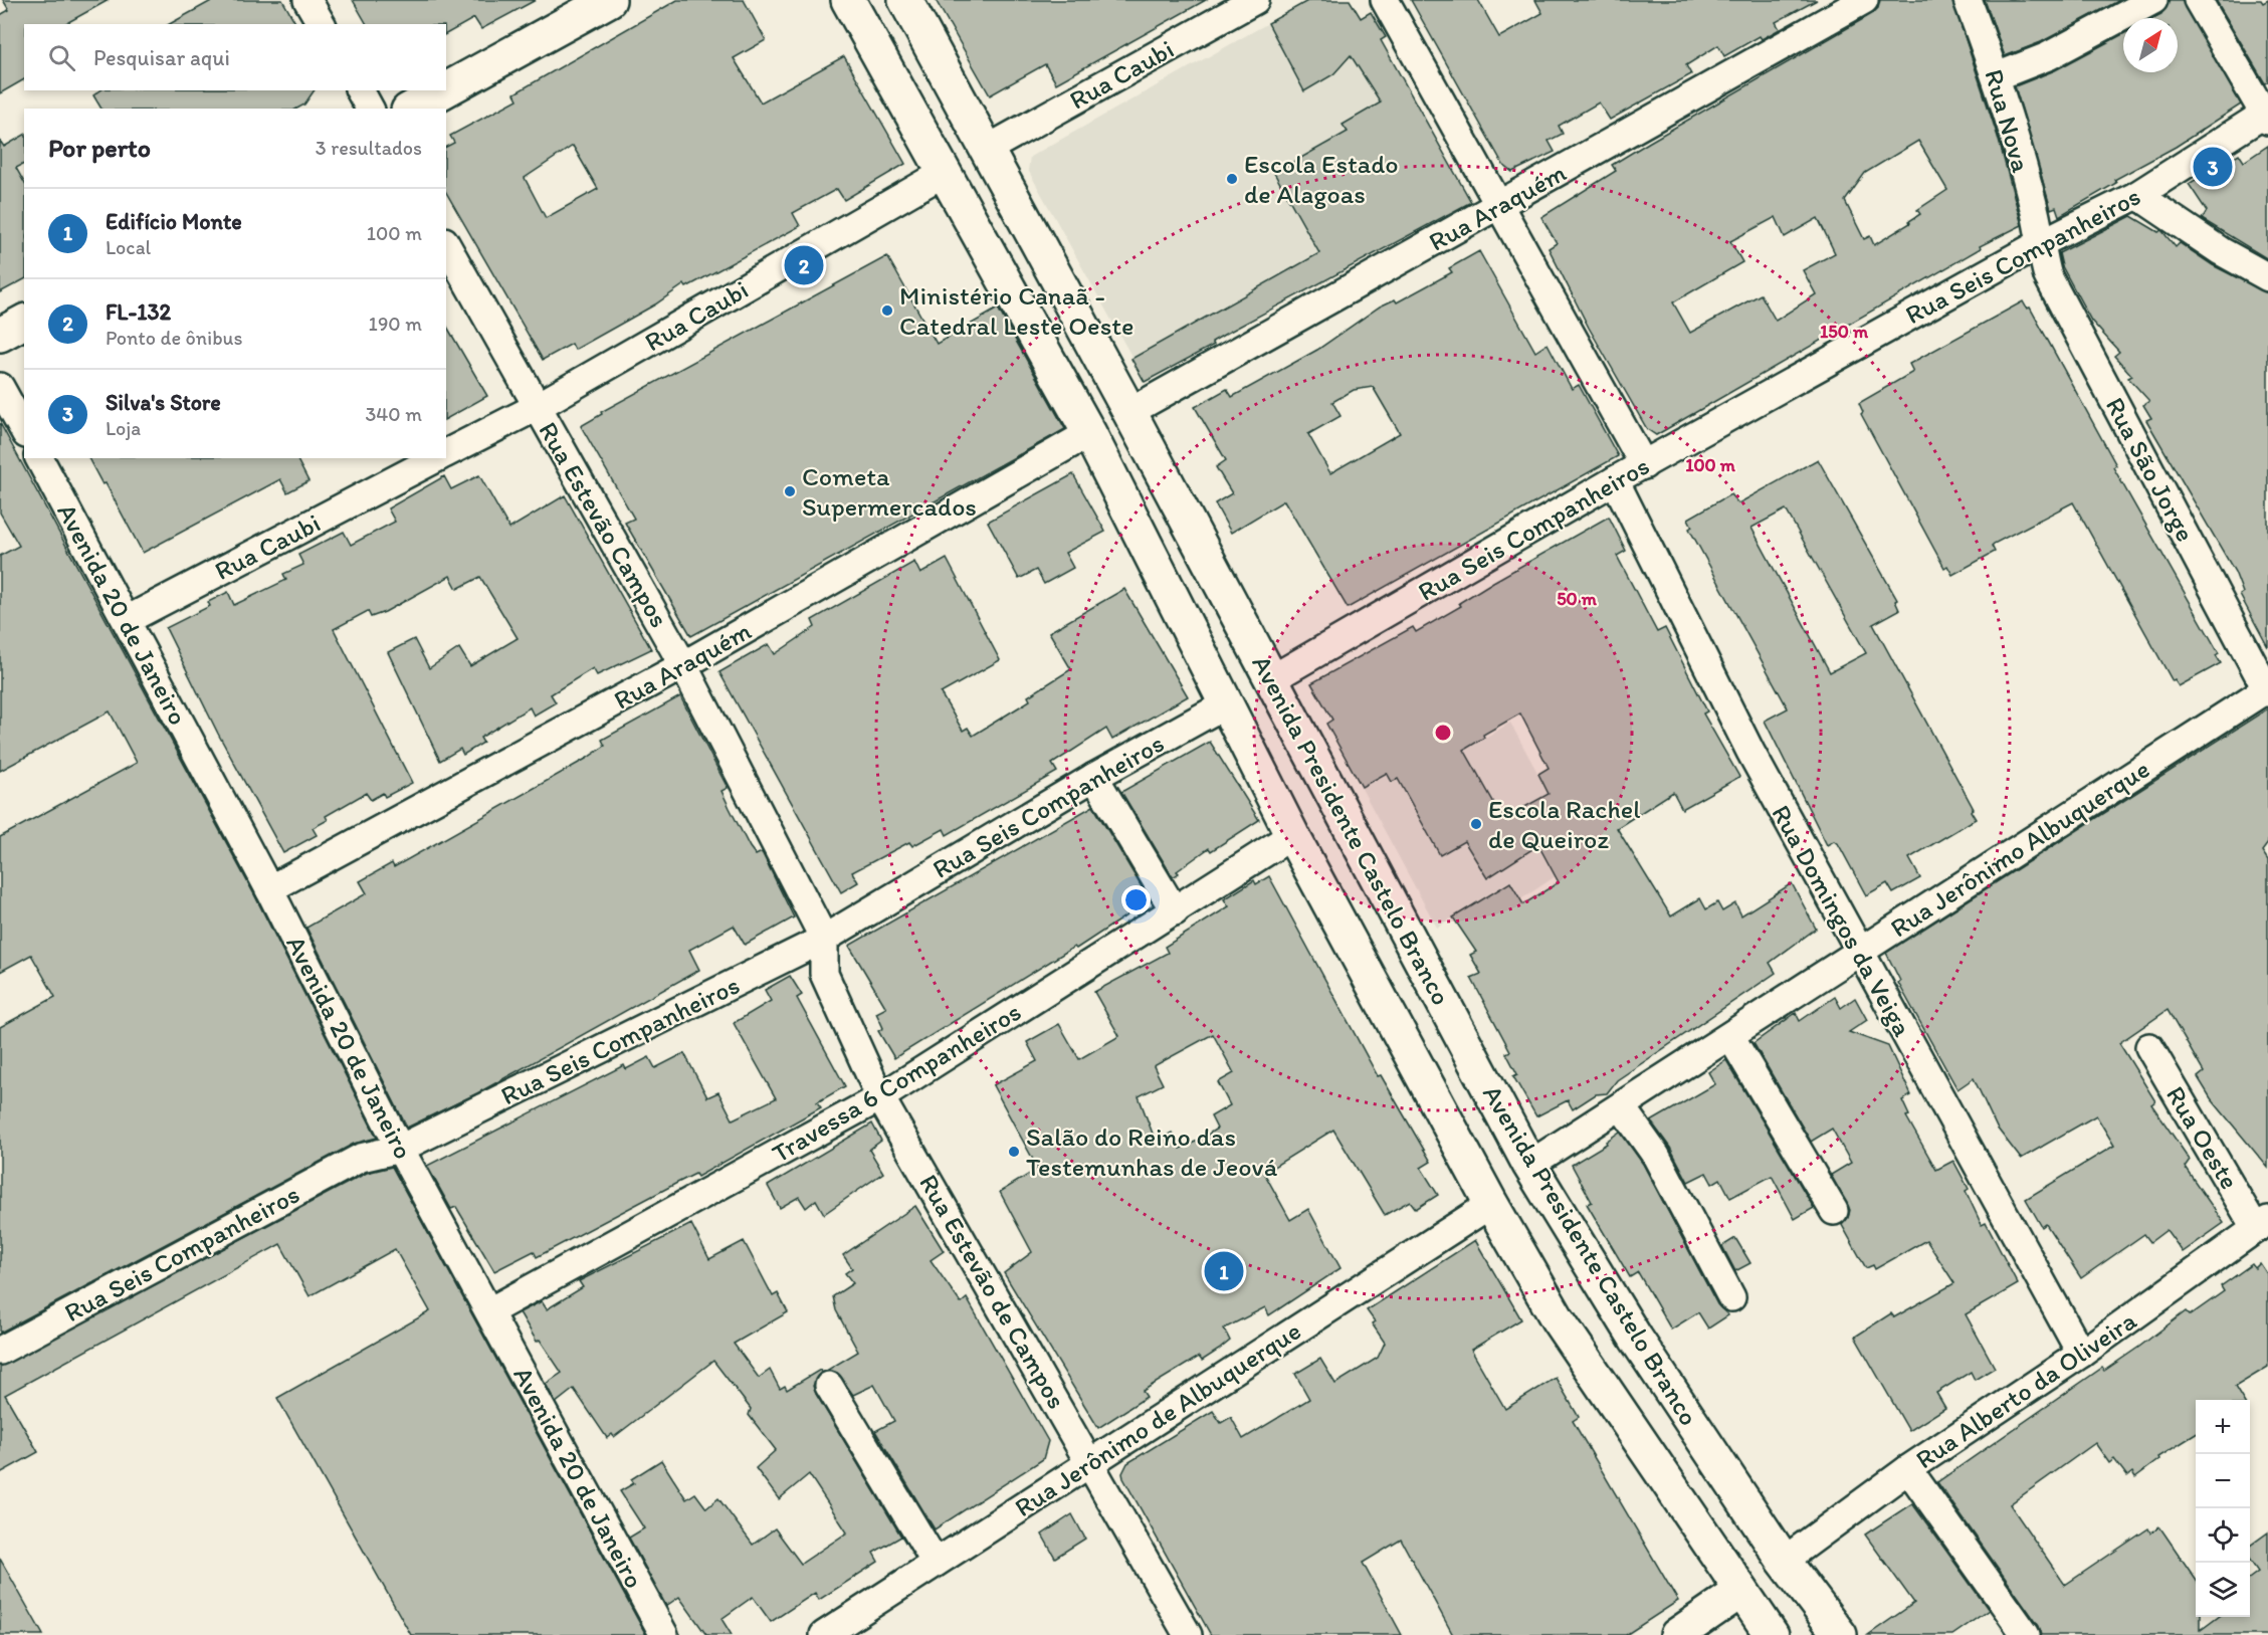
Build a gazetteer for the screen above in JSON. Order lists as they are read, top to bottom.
{
  "streets": {
    "main road": ["Avenida Presidente Castelo Branco"],
    "street": [
      "Rua Caubi",
      "Rua Nova",
      "Rua Araquém",
      "Rua Seis Companheiros",
      "Rua São Jorge",
      "Rua Estevão Campos",
      "Avenida 20 de Janeiro",
      "Rua Jerônimo Albuquerque",
      "Rua Domingos da Veiga",
      "Travessa 6 Companheiros",
      "Rua Oeste",
      "Rua Estevão de Campos",
      "Rua Alberto da Oliveira",
      "Rua Jerônimo de Albuquerque"
    ]
  },
  "crossings": [
    ["Rua Caubi", "Rua Estevão Campos"],
    ["Rua Caubi", "Avenida 20 de Janeiro"],
    ["Rua Caubi", "Avenida Presidente Castelo Branco"],
    ["Rua Nova", "Rua Seis Companheiros"],
    ["Rua Nova", "Rua São Jorge"],
    ["Rua Araquém", "Rua Estevão Campos"],
    ["Rua Araquém", "Avenida 20 de Janeiro"],
    ["Rua Araquém", "Avenida Presidente Castelo Branco"],
    ["Rua Seis Companheiros", "Rua São Jorge"],
    ["Rua Seis Companheiros", "Rua Estevão Campos"],
    ["Rua Seis Companheiros", "Avenida 20 de Janeiro"],
    ["Rua Seis Companheiros", "Avenida Presidente Castelo Branco"],
    ["Rua Seis Companheiros", "Rua Domingos da Veiga"],
    ["Rua Seis Companheiros", "Rua Estevão de Campos"],
    ["Rua São Jorge", "Rua Jerônimo Albuquerque"],
    ["Rua Estevão Campos", "Rua Estevão de Campos"],
    ["Avenida 20 de Janeiro", "Travessa 6 Companheiros"],
    ["Avenida Presidente Castelo Branco", "Rua Jerônimo Albuquerque"],
    ["Avenida Presidente Castelo Branco", "Travessa 6 Companheiros"],
    ["Avenida Presidente Castelo Branco", "Rua Alberto da Oliveira"],
    ["Avenida Presidente Castelo Branco", "Rua Jerônimo de Albuquerque"],
    ["Rua Jerônimo Albuquerque", "Rua Domingos da Veiga"],
    ["Rua Domingos da Veiga", "Rua Alberto da Oliveira"],
    ["Travessa 6 Companheiros", "Rua Estevão de Campos"],
    ["Rua Oeste", "Rua Alberto da Oliveira"],
    ["Rua Estevão de Campos", "Rua Jerônimo de Albuquerque"]
  ],
  "places": [
    "Escola Estado de Alagoas",
    "Ministério Canaã - Catedral Leste Oeste",
    "Cometa Supermercados",
    "Escola Rachel de Queiroz",
    "Salão do Reino das Testemunhas de Jeová"
  ],
  "north": "top right",
  "page": {
    "search": "Pesquisar aqui",
    "heading": ["Por perto", "3 resultados"],
    "pins": ["3", "2", "1"],
    "list": [
      {
        "mark": "1",
        "name": "Edifício Monte",
        "note": "Local",
        "value": "100 m"
      },
      {
        "mark": "2",
        "name": "FL-132",
        "note": "Ponto de ônibus",
        "value": "190 m"
      },
      {
        "mark": "3",
        "name": "Silva's Store",
        "note": "Loja",
        "value": "340 m"
      }
    ],
    "map_buttons": ["+", "−"]
  },
  "rings": ["150 m", "100 m", "50 m"]
}
